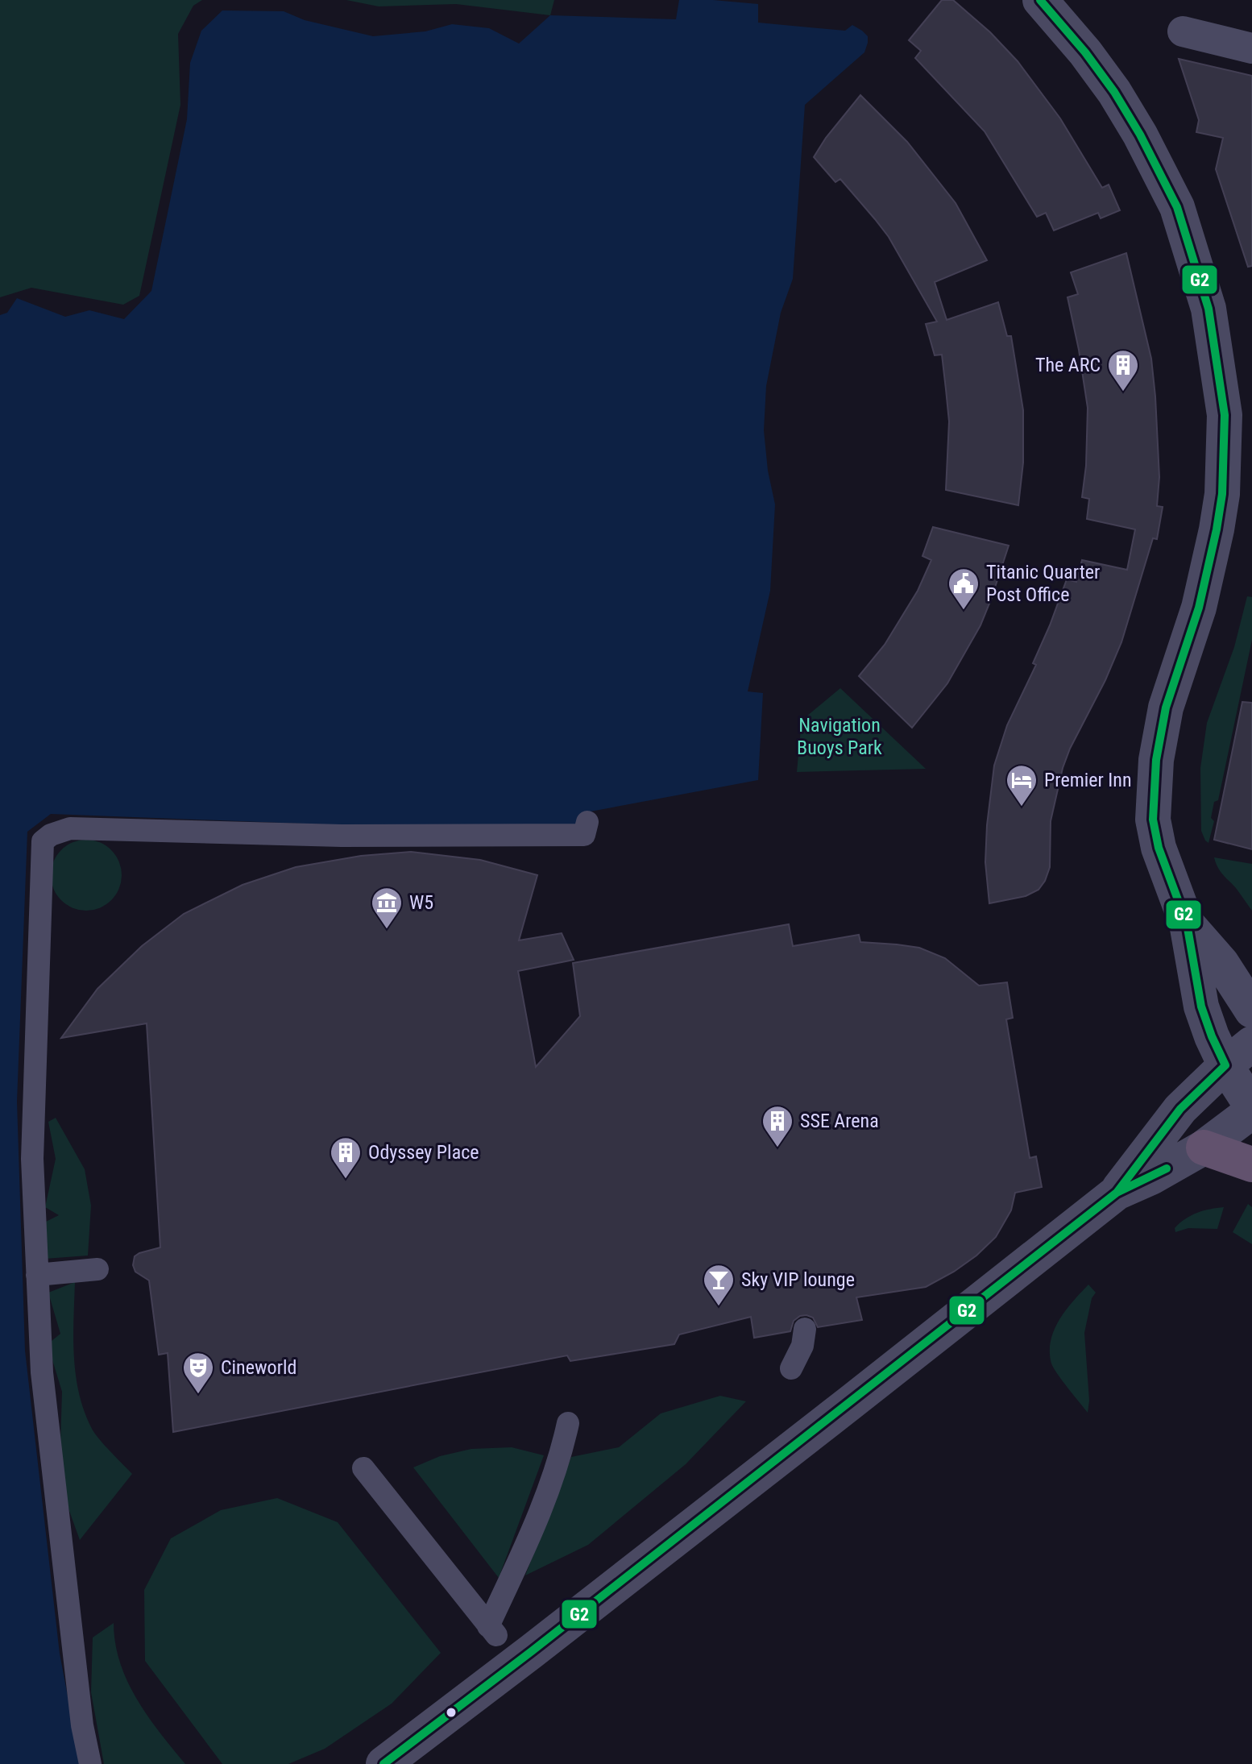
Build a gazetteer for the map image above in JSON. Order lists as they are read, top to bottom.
{
  "parks": ["Navigation Buoys Park"],
  "places": {
    "building": ["The ARC", "SSE Arena", "Odyssey Place"],
    "public building": ["Titanic Quarter Post Office"],
    "hotel": ["Premier Inn"],
    "museum": ["W5"],
    "bar": ["Sky VIP lounge"],
    "theatre": ["Cineworld"]
  },
  "lines": ["transit line G2"]
}
